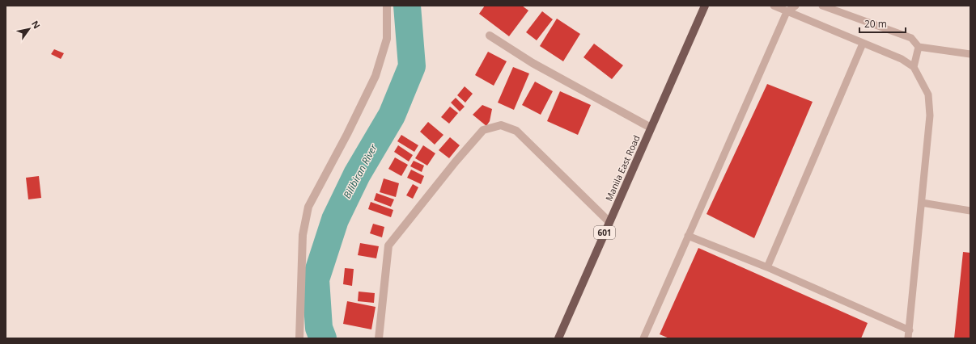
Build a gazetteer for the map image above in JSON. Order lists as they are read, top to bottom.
{
  "streets": {
    "main road": ["Manila East Road", "601"]
  },
  "water": ["Bilibiran River"],
  "scale_bar": "20 m",
  "north": "top right"
}
